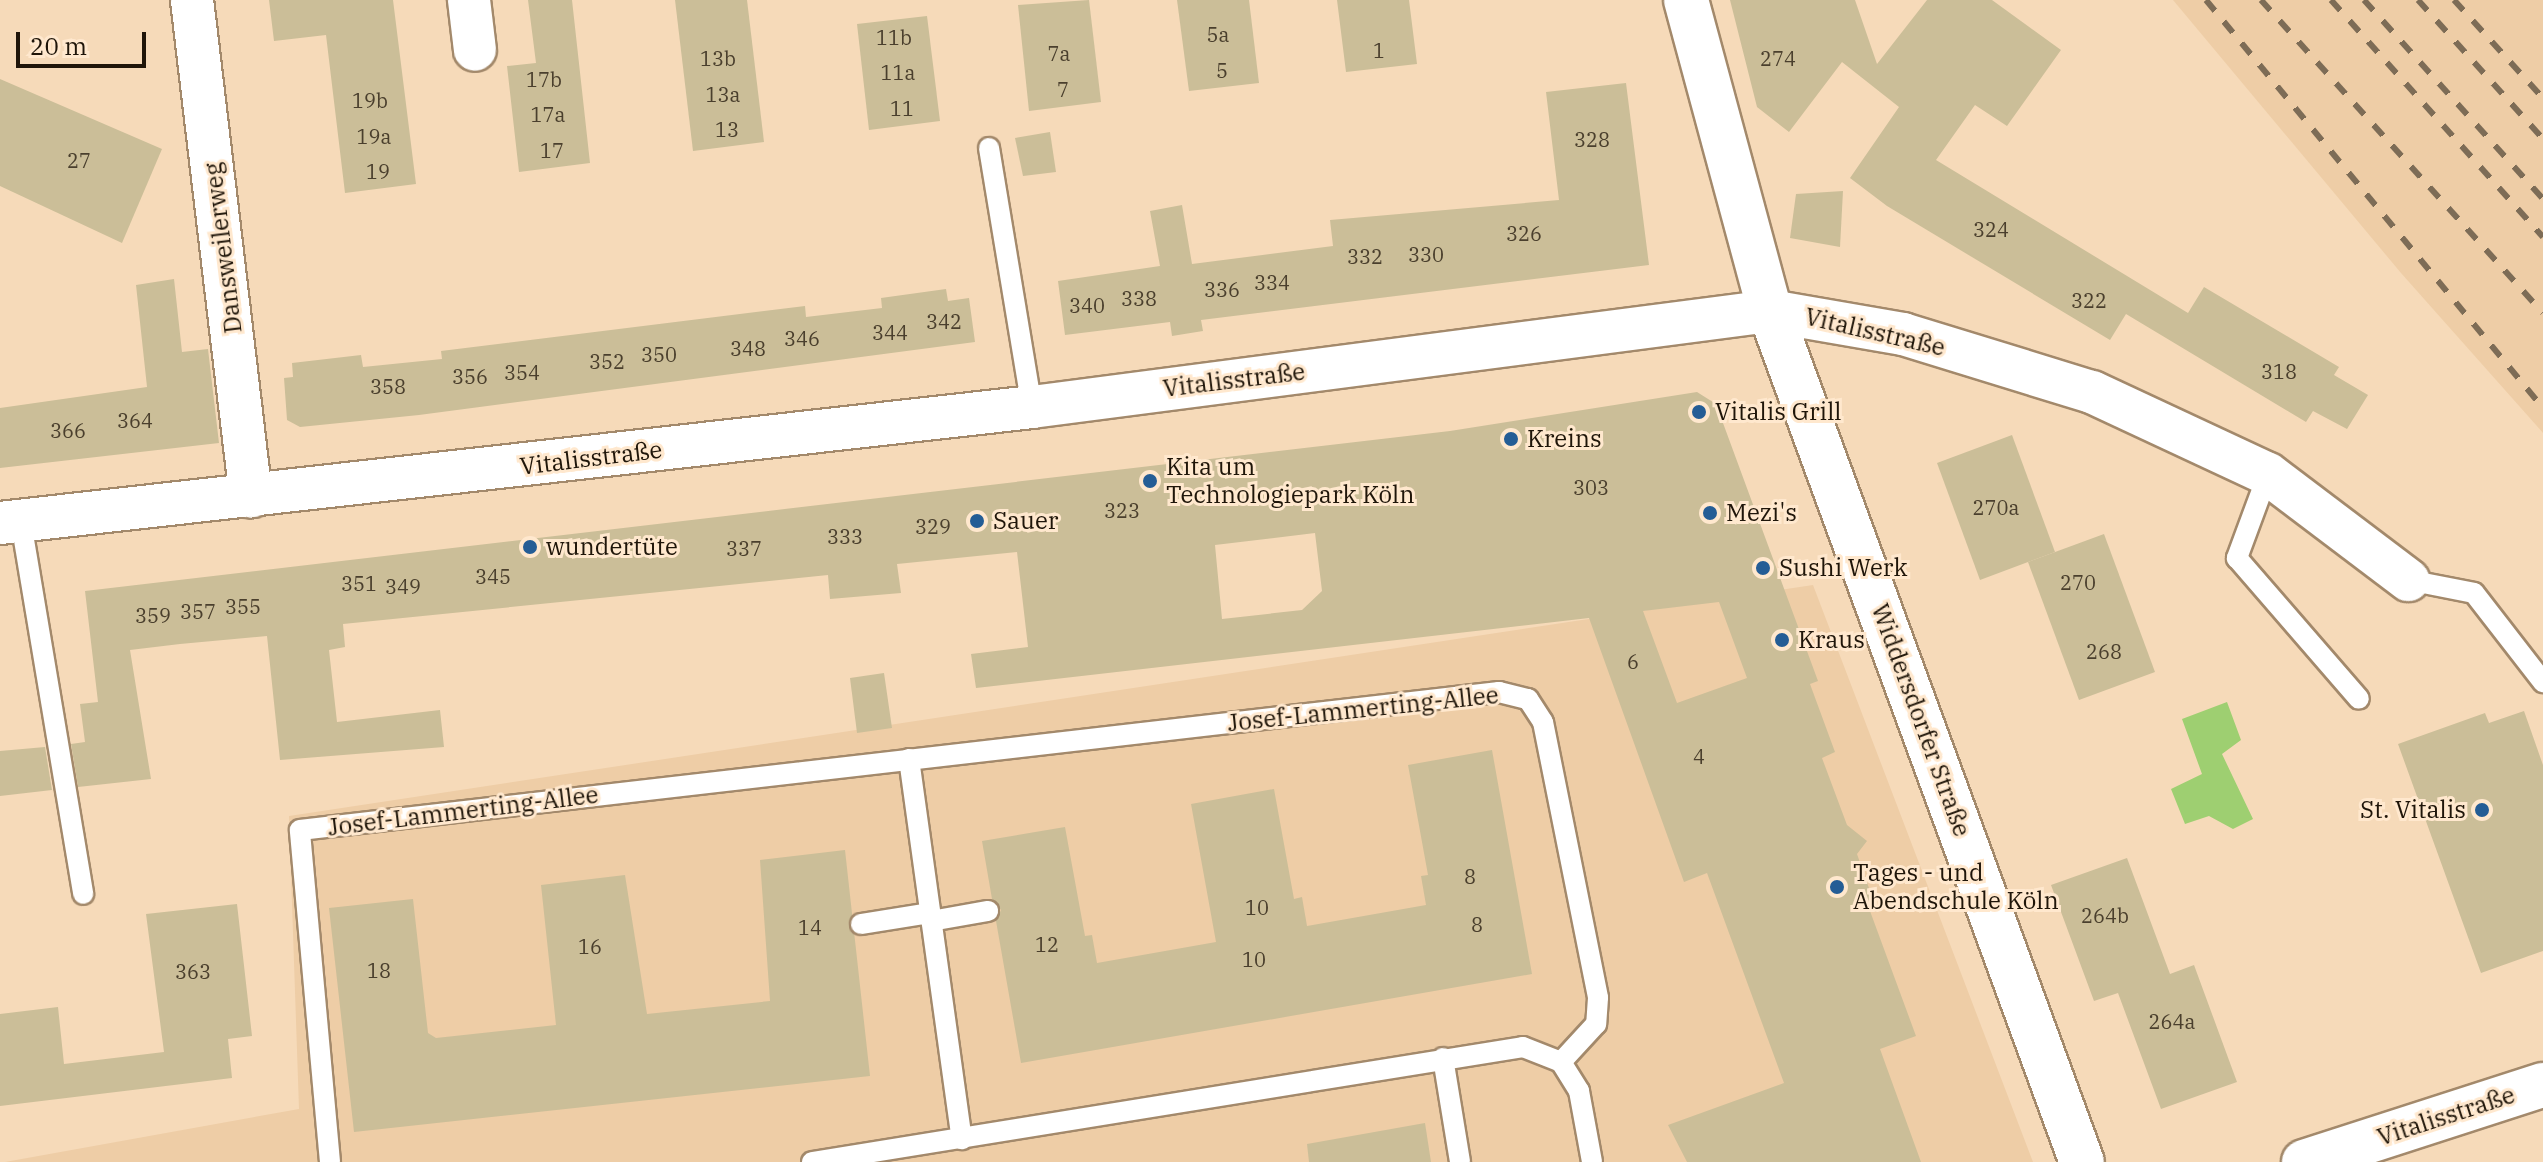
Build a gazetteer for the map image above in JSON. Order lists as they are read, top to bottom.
{
  "streets": {
    "main road": ["Vitalisstraße", "Widdersdorfer Straße"],
    "street": ["Dansweilerweg"],
    "lane": ["Josef-Lammerting-Allee"]
  },
  "crossings": [
    ["Dansweilerweg", "Vitalisstraße"],
    ["Vitalisstraße", "Widdersdorfer Straße"]
  ],
  "places": [
    "Vitalis Grill",
    "Kreins",
    "Kita um Technologiepark Köln",
    "Mezi's",
    "Sauer",
    "wundertüte",
    "Sushi Werk",
    "Kraus",
    "St. Vitalis",
    "Tages - und Abendschule Köln"
  ],
  "house_numbers": [
    "5a",
    "11b",
    "1",
    "7a",
    "13b",
    "274",
    "5",
    "11a",
    "17b",
    "7",
    "13a",
    "19b",
    "11",
    "17a",
    "13",
    "19a",
    "328",
    "17",
    "27",
    "19",
    "324",
    "326",
    "330",
    "332",
    "334",
    "336",
    "338",
    "322",
    "340",
    "342",
    "344",
    "346",
    "348",
    "350",
    "352",
    "318",
    "354",
    "356",
    "358",
    "364",
    "366",
    "303",
    "270a",
    "323",
    "329",
    "333",
    "337",
    "345",
    "270",
    "351",
    "349",
    "355",
    "357",
    "359",
    "268",
    "6",
    "4",
    "8",
    "10",
    "264b",
    "8",
    "14",
    "12",
    "16",
    "10",
    "18",
    "363",
    "264a"
  ],
  "scale_bar": "20 m"
}
